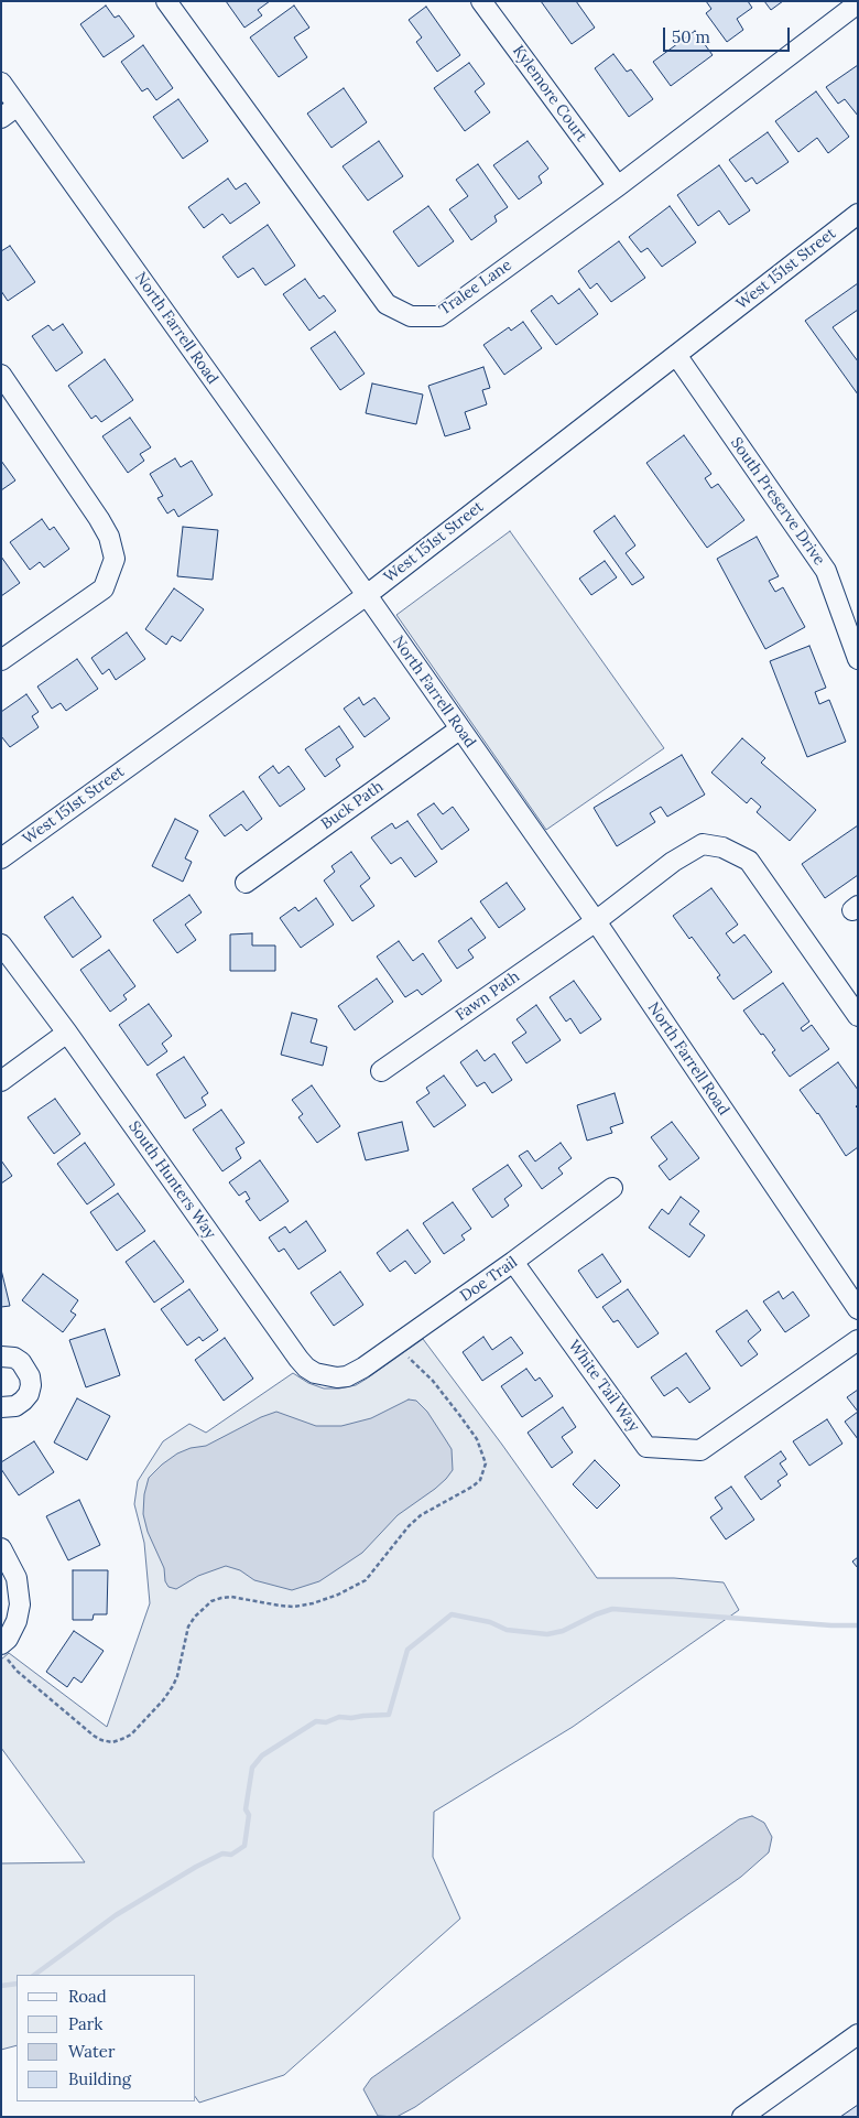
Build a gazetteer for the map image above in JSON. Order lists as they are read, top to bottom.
{
  "streets": {
    "street": [
      "Kylemore Court",
      "West 151st Street",
      "Tralee Lane",
      "North Farrell Road",
      "South Preserve Drive",
      "Buck Path",
      "Fawn Path",
      "South Hunters Way",
      "Doe Trail",
      "White Tail Way"
    ]
  },
  "crossings": [
    ["Kylemore Court", "Tralee Lane"],
    ["West 151st Street", "North Farrell Road"],
    ["West 151st Street", "South Preserve Drive"],
    ["North Farrell Road", "Buck Path"],
    ["North Farrell Road", "Fawn Path"],
    ["South Hunters Way", "Doe Trail"],
    ["Doe Trail", "White Tail Way"]
  ],
  "legend": [
    "Road",
    "Park",
    "Water",
    "Building"
  ],
  "scale_bar": "50 m"
}
